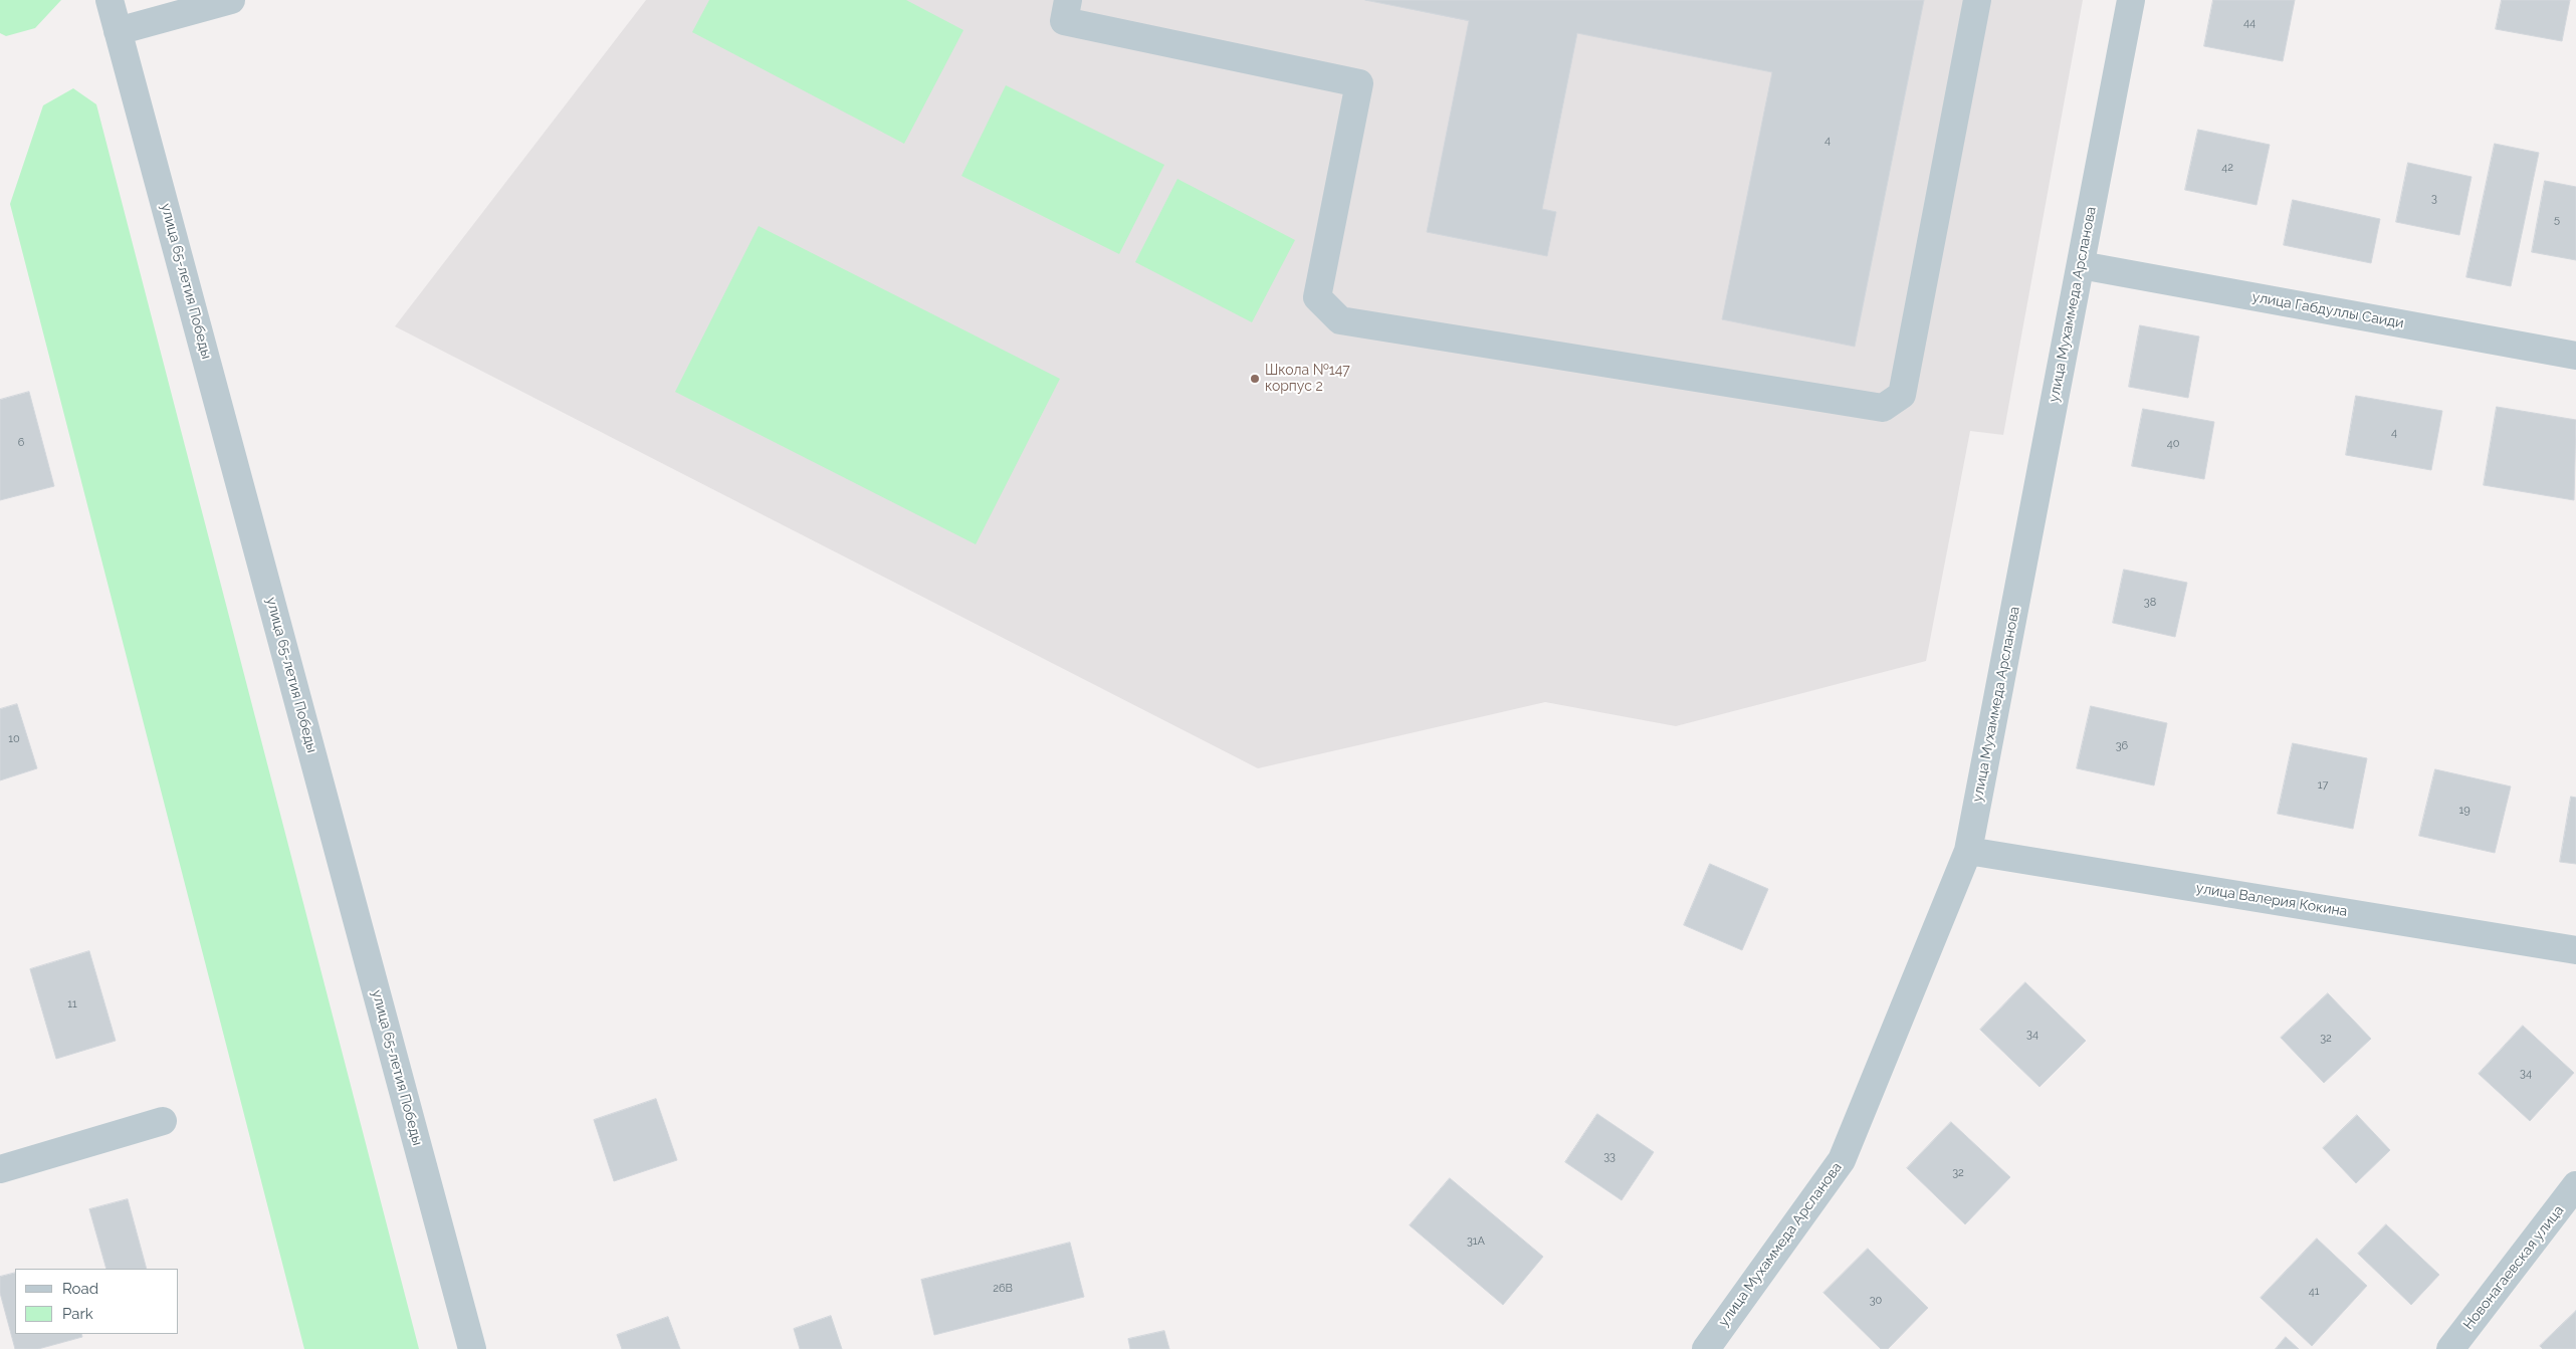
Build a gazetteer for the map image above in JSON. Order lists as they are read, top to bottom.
{
  "streets": {
    "street": [
      "улица 65-летия Победы",
      "улица Мухаммеда Арсланова",
      "улица Габдуллы Саиди",
      "улица Валерия Кокина",
      "Новонагаевская улица"
    ]
  },
  "crossings": [
    ["улица Мухаммеда Арсланова", "улица Габдуллы Саиди"],
    ["улица Мухаммеда Арсланова", "улица Валерия Кокина"]
  ],
  "places": ["Школа №147 корпус 2"],
  "house_numbers": [
    "44",
    "4",
    "42",
    "3",
    "5",
    "4",
    "6",
    "40",
    "38",
    "10",
    "36",
    "17",
    "19",
    "11",
    "34",
    "32",
    "34",
    "33",
    "32",
    "31А",
    "26В",
    "41",
    "30"
  ],
  "legend": ["Road", "Park"]
}
